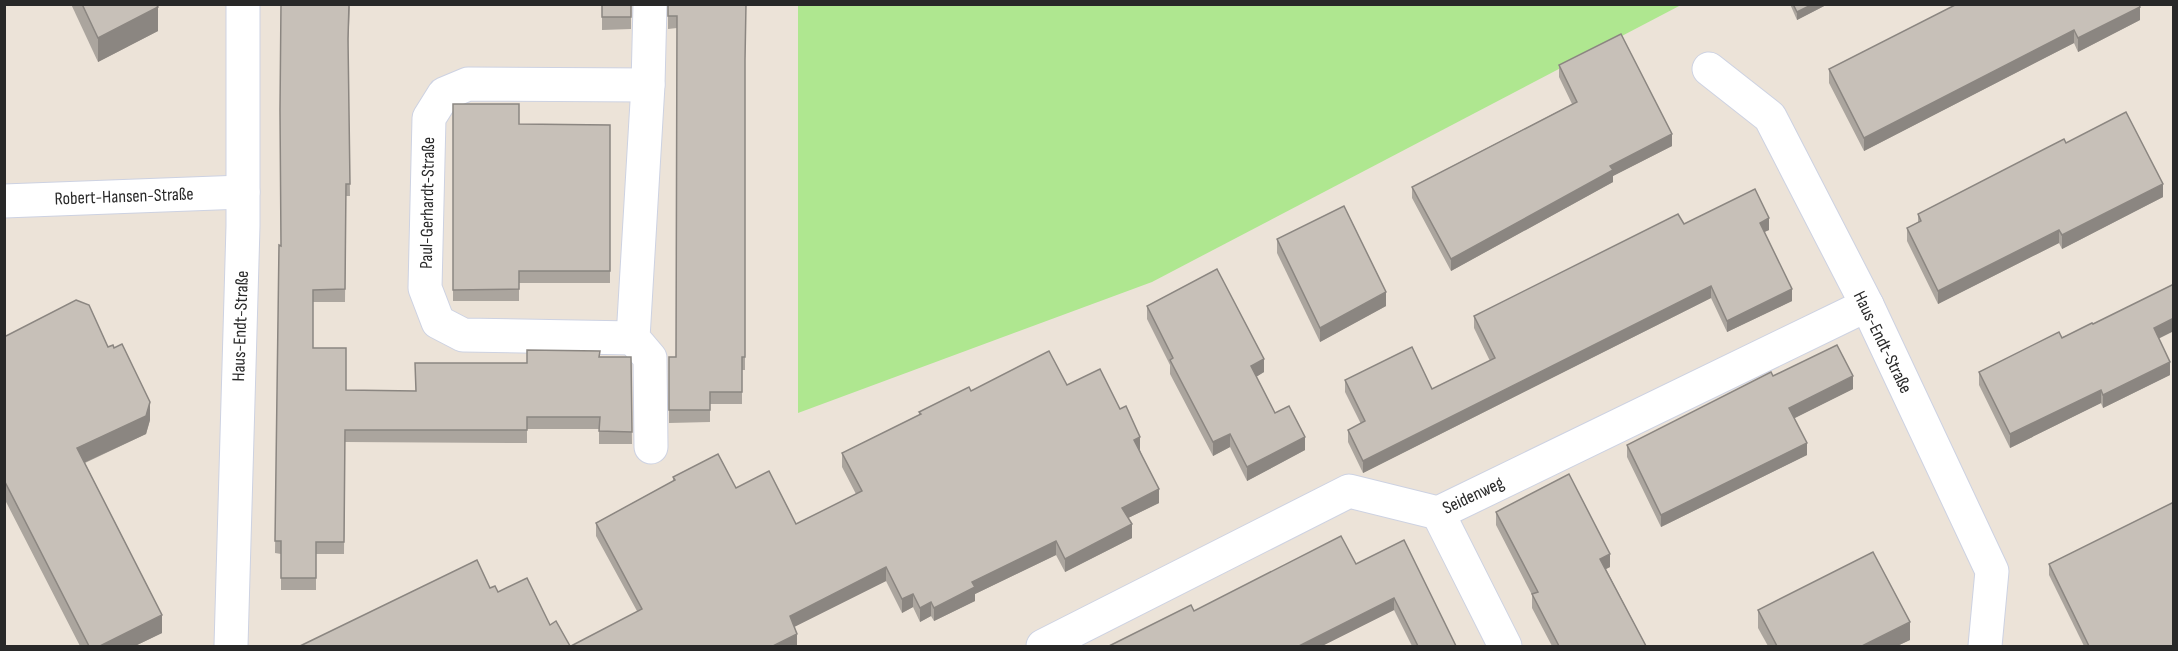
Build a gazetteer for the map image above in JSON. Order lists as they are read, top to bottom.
{
  "streets": {
    "street": [
      "Robert-Hansen-Straße",
      "Paul-Gerhardt-Straße",
      "Haus-Endt-Straße",
      "Seidenweg"
    ]
  },
  "crossings": [
    ["Robert-Hansen-Straße", "Haus-Endt-Straße"],
    ["Haus-Endt-Straße", "Seidenweg"]
  ]
}
